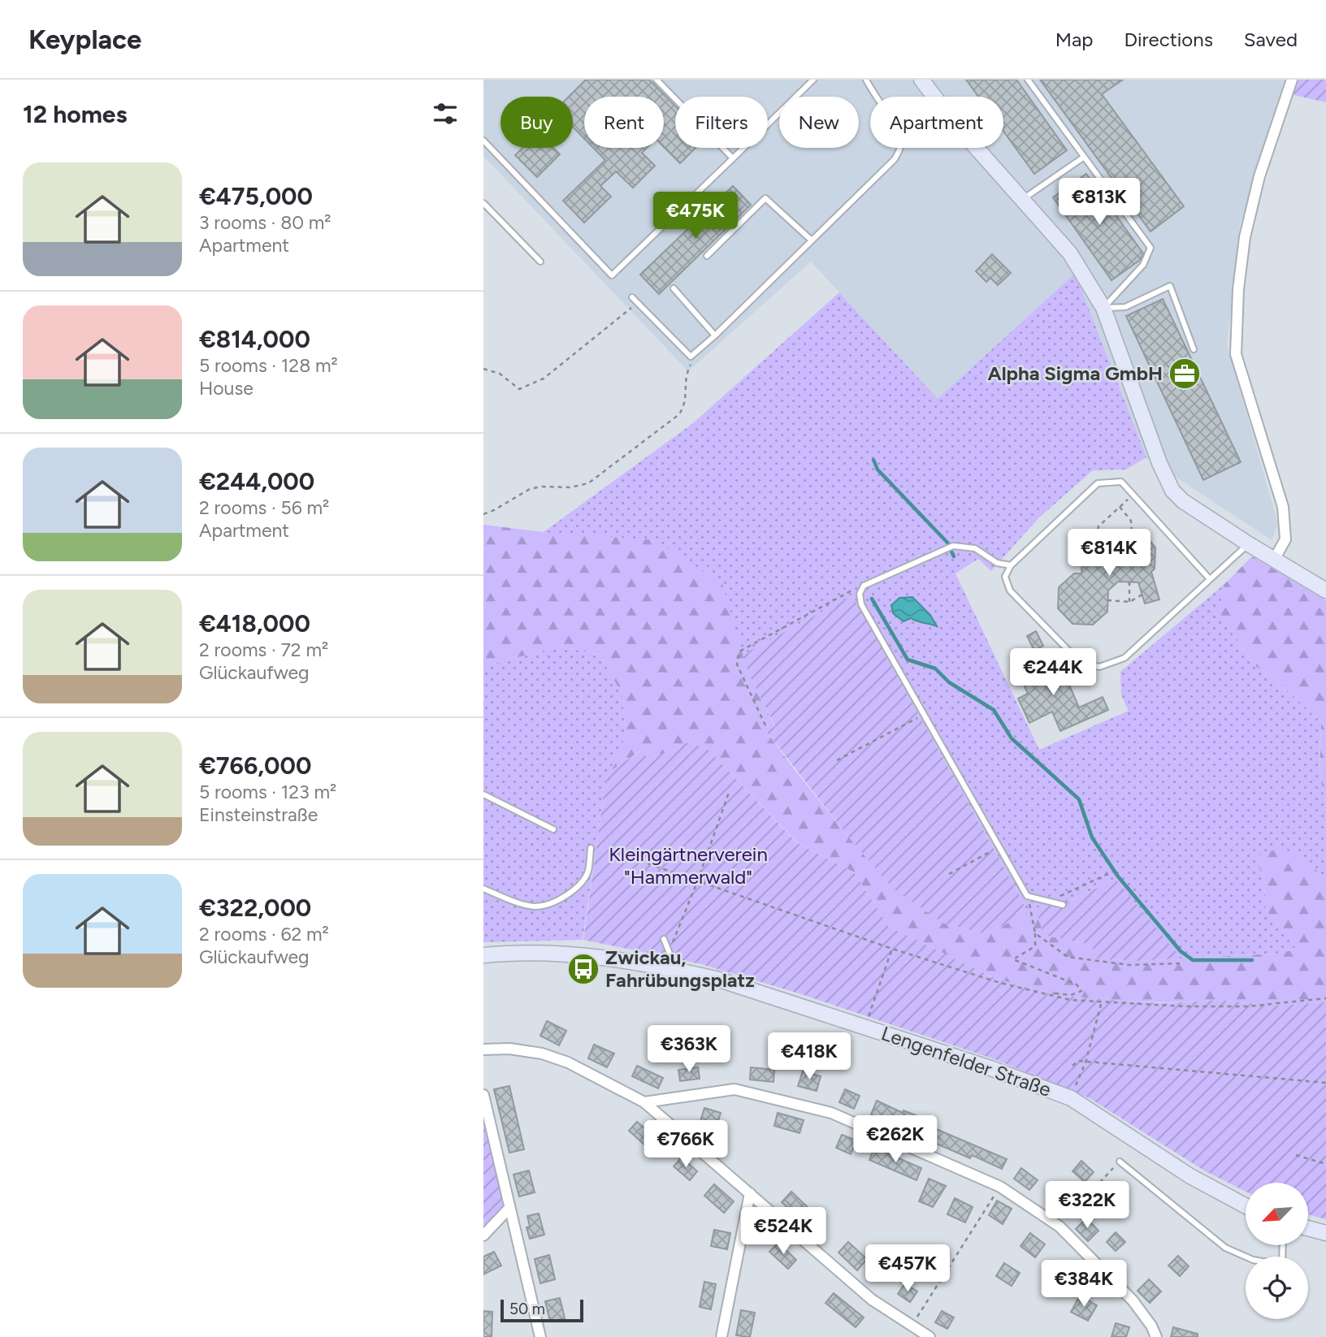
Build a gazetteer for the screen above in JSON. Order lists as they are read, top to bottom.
{
  "streets": {
    "main road": ["Lengenfelder Straße"]
  },
  "parks": ["Kleingärtnerverein \"Hammerwald\""],
  "places": {
    "office": ["Alpha Sigma GmbH"],
    "bus stop": ["Zwickau, Fahrübungsplatz"]
  },
  "scale_bar": "50 m",
  "north": "bottom left",
  "page": {
    "header": "Keyplace",
    "nav": ["Map", "Directions", "Saved"],
    "heading": "12 homes",
    "chip": [
      "Buy",
      "Rent",
      "Filters",
      "New",
      "Apartment"
    ],
    "list": [
      {
        "name": "€475,000",
        "note": "3 rooms · 80 m² · Apartment"
      },
      {
        "name": "€814,000",
        "note": "5 rooms · 128 m² · House"
      },
      {
        "name": "€244,000",
        "note": "2 rooms · 56 m² · Apartment"
      },
      {
        "name": "€418,000",
        "note": "2 rooms · 72 m² · Glückaufweg"
      },
      {
        "name": "€766,000",
        "note": "5 rooms · 123 m² · Einsteinstraße"
      },
      {
        "name": "€322,000",
        "note": "2 rooms · 62 m² · Glückaufweg"
      }
    ],
    "price": [
      "€813K",
      "€475K",
      "€814K",
      "€244K",
      "€363K",
      "€418K",
      "€262K",
      "€766K",
      "€322K",
      "€524K",
      "€457K",
      "€384K"
    ],
    "scale": "50 m"
  }
}
